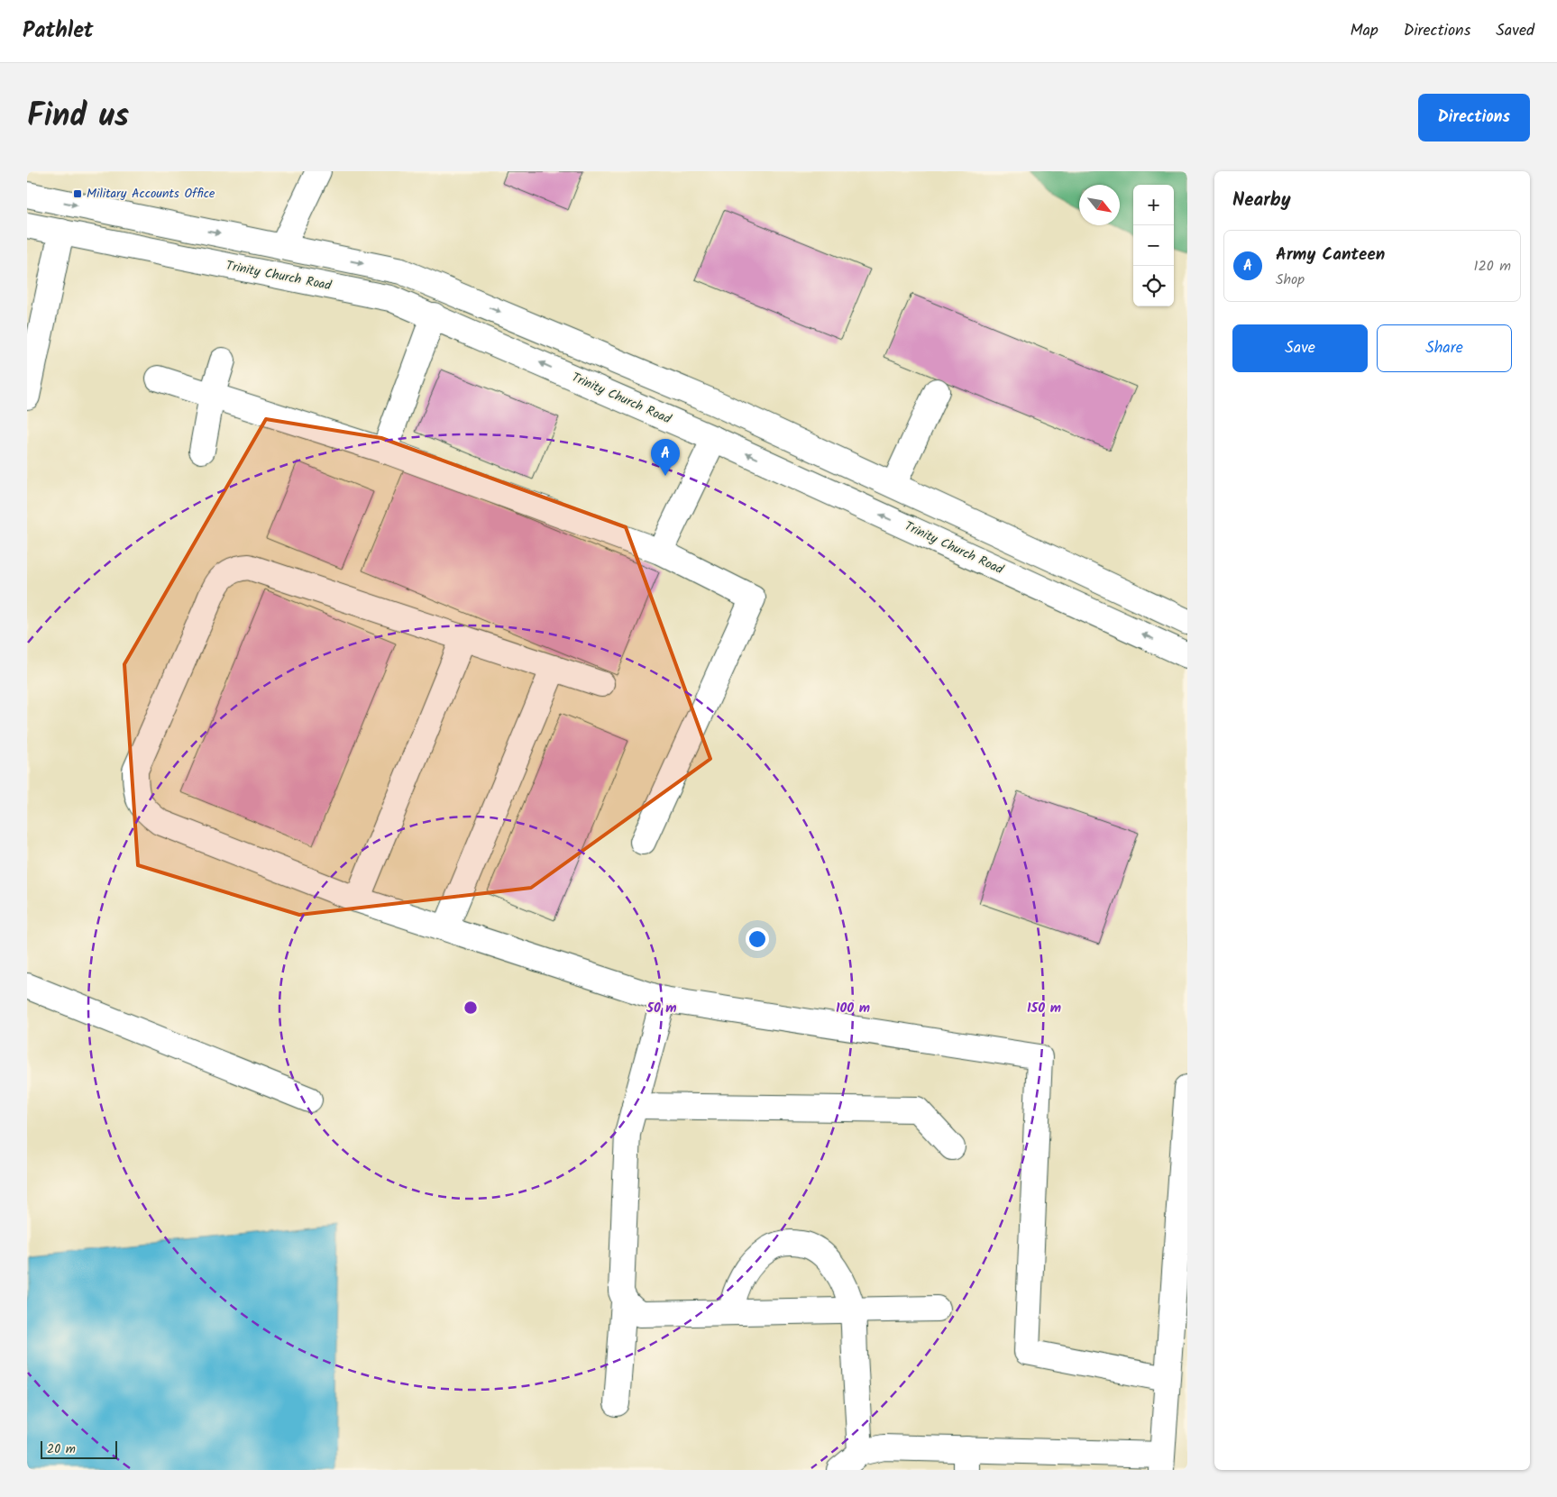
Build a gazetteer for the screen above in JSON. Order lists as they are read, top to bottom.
{
  "streets": {
    "main road": ["Trinity Church Road"]
  },
  "places": {
    "transit": ["Military Accounts Office"]
  },
  "scale_bar": "20 m",
  "north": "bottom right",
  "page": {
    "header": "Pathlet",
    "nav": ["Map", "Directions", "Saved"],
    "title": "Find us",
    "buttons": [
      "Directions",
      ["Save", "Share"]
    ],
    "heading": "Nearby",
    "map_buttons": ["+", "−"],
    "list": [
      {
        "mark": "A",
        "name": "Army Canteen",
        "note": "Shop",
        "value": "120 m"
      }
    ],
    "pins": "A",
    "scale": "20 m"
  },
  "rings": ["50 m", "100 m", "150 m"]
}
